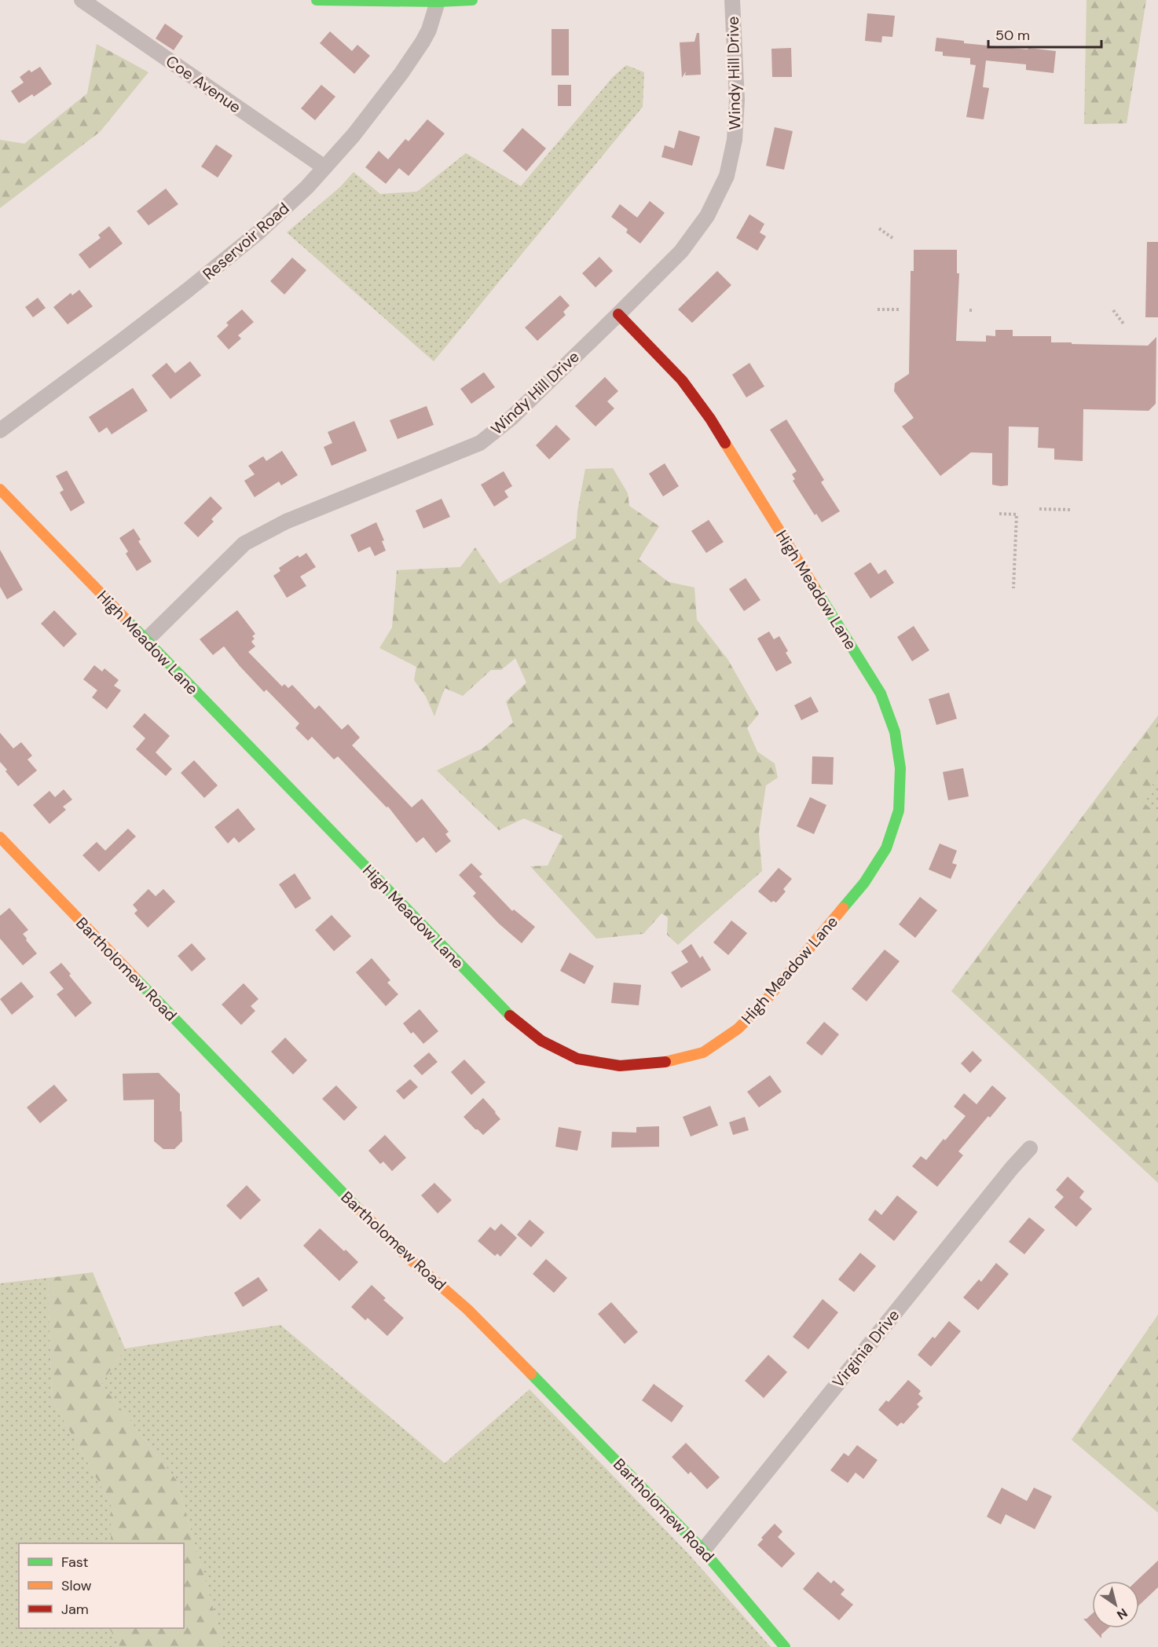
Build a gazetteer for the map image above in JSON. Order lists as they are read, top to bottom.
{
  "streets": {
    "street": [
      "Windy Hill Drive",
      "Coe Avenue",
      "Reservoir Road",
      "High Meadow Lane",
      "Bartholomew Road",
      "Virginia Drive"
    ]
  },
  "crossings": [
    ["Windy Hill Drive", "High Meadow Lane"],
    ["Coe Avenue", "Reservoir Road"],
    ["Bartholomew Road", "Virginia Drive"]
  ],
  "legend": ["Fast", "Slow", "Jam"],
  "scale_bar": "50 m",
  "north": "bottom right"
}
